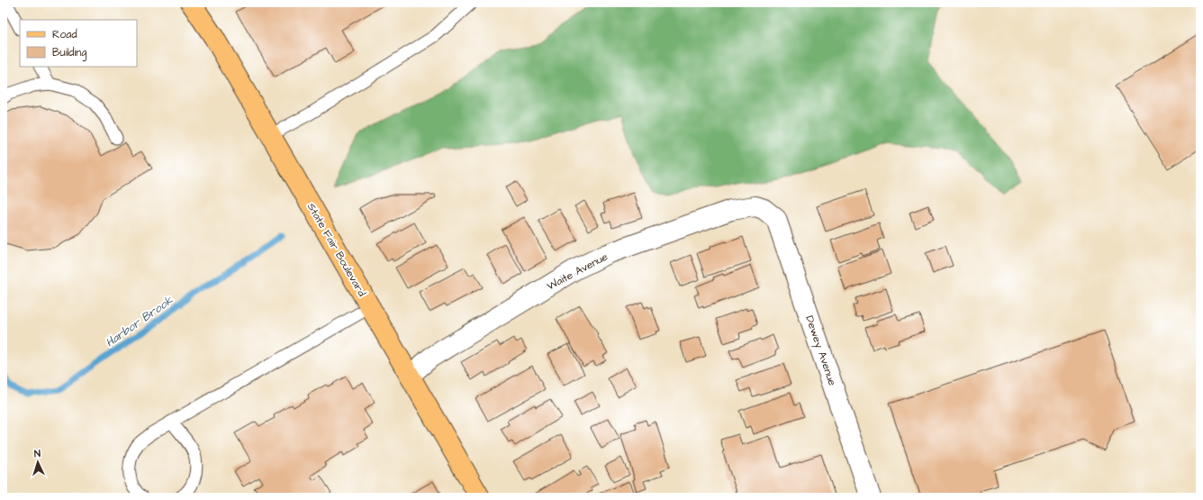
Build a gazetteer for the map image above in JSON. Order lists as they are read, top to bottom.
{
  "streets": {
    "main road": ["State Fair Boulevard"],
    "street": ["Waite Avenue", "Dewey Avenue"]
  },
  "crossings": [
    ["State Fair Boulevard", "Waite Avenue"],
    ["Waite Avenue", "Dewey Avenue"]
  ],
  "water": ["Harbor Brook"],
  "legend": ["Road", "Building"],
  "north": "top"
}
